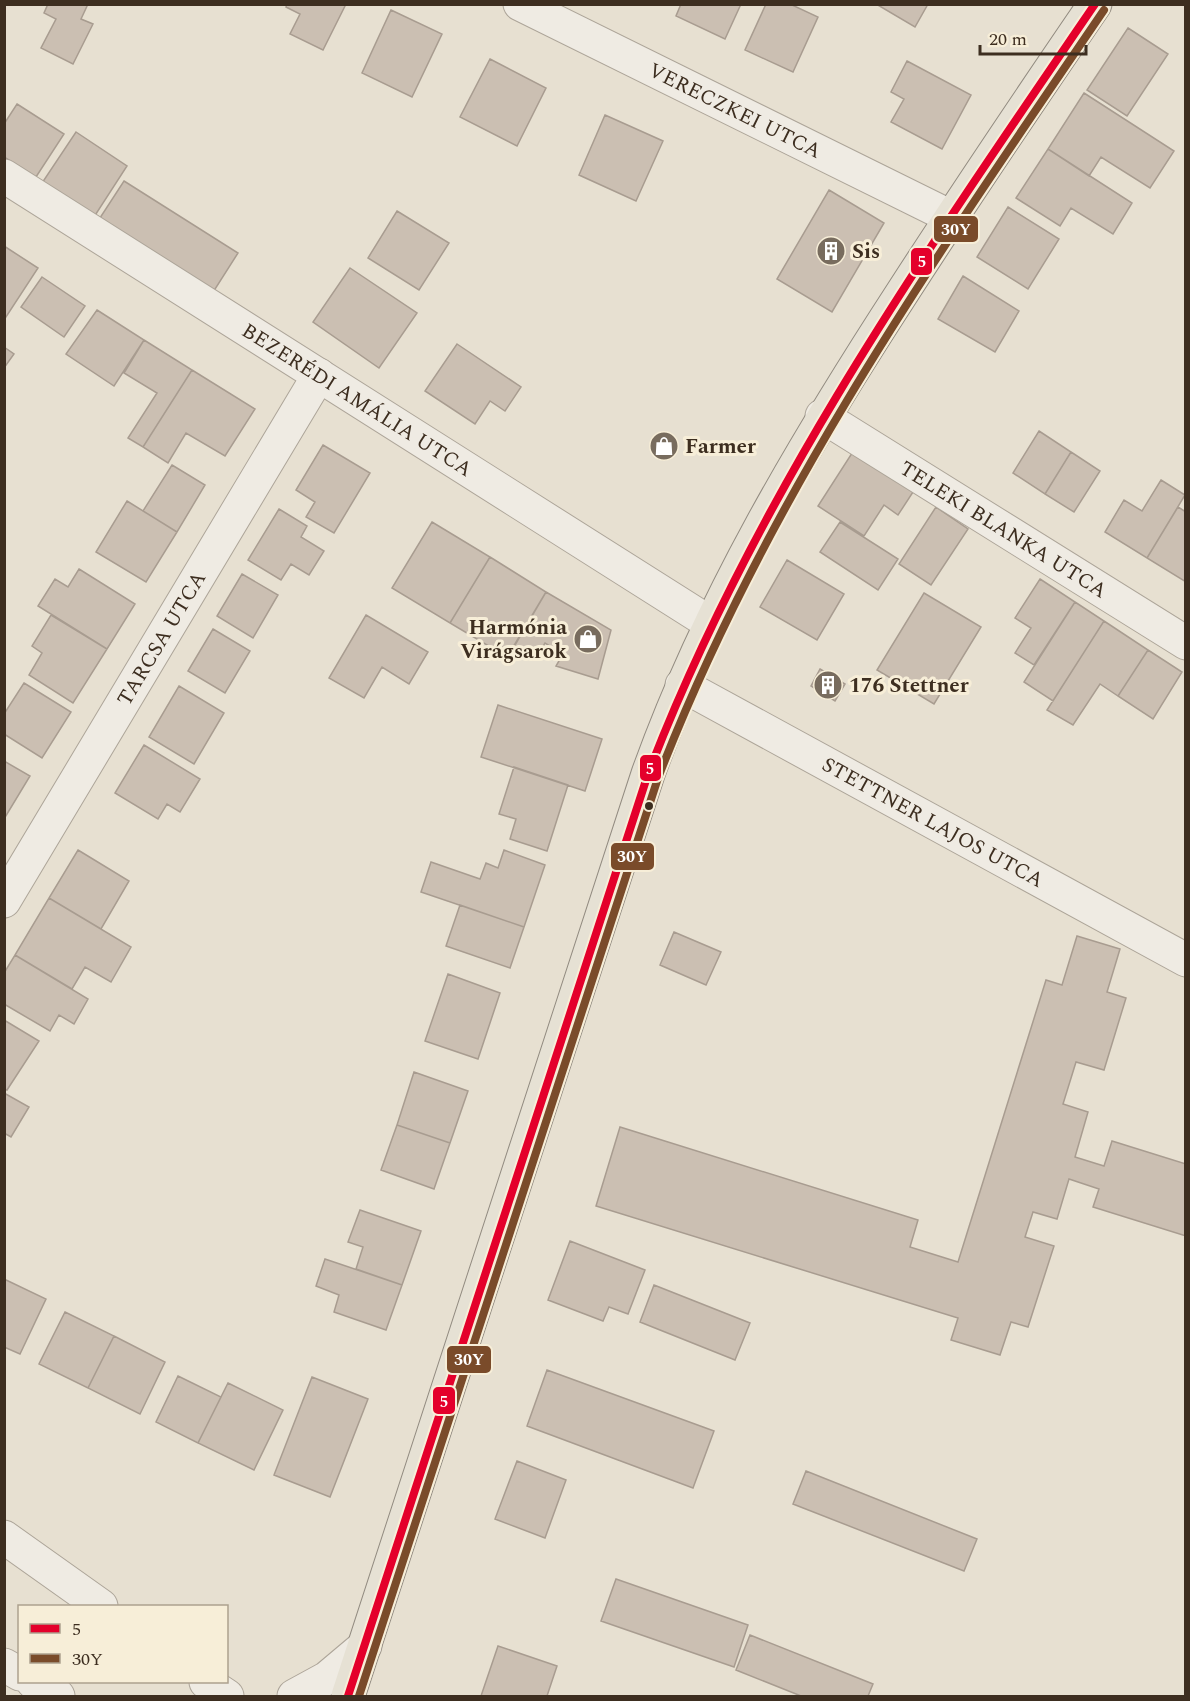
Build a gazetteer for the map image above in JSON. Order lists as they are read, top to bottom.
{
  "streets": {
    "street": [
      "VERECZKEI UTCA",
      "BEZERÉDI AMÁLIA UTCA",
      "TELEKI BLANKA UTCA",
      "TARCSA UTCA",
      "STETTNER LAJOS UTCA"
    ]
  },
  "crossings": [
    ["BEZERÉDI AMÁLIA UTCA", "TARCSA UTCA"]
  ],
  "places": {
    "building": ["Sis", "176 Stettner"],
    "shop": ["Farmer", "Harmónia Virágsarok"]
  },
  "lines": ["transit line 5", "transit line 30Y"],
  "legend": ["5", "30Y"],
  "scale_bar": "20 m"
}
